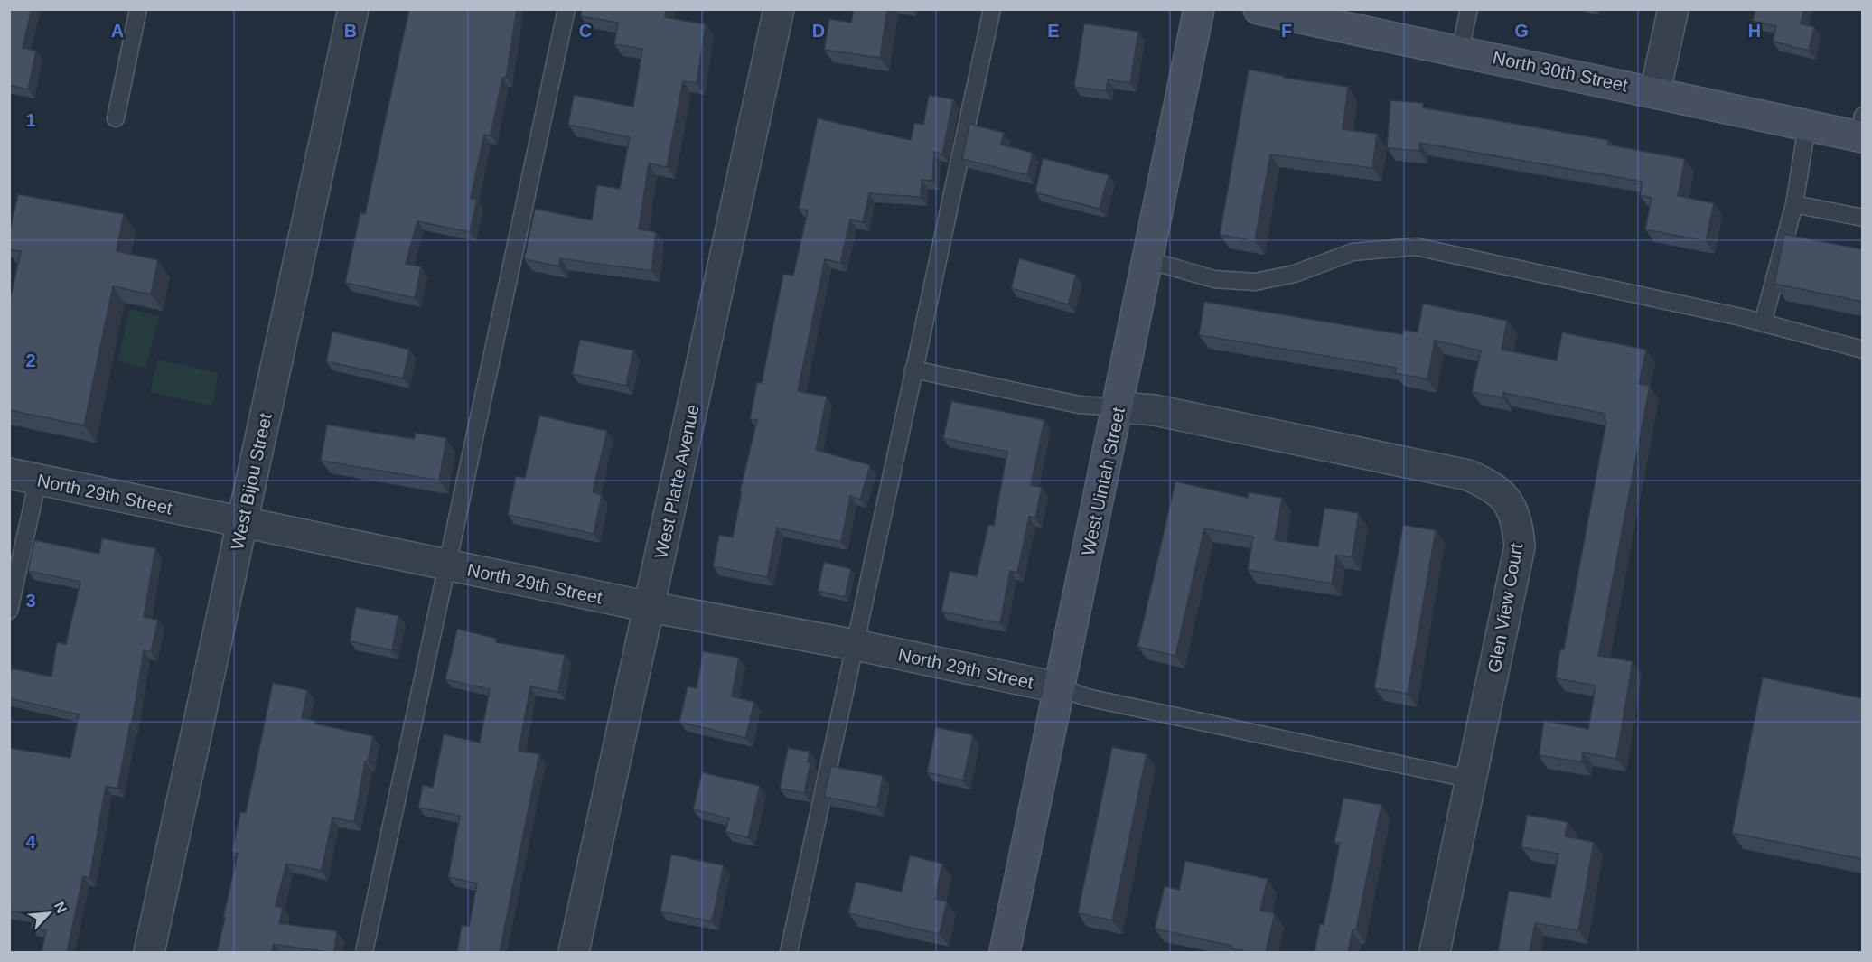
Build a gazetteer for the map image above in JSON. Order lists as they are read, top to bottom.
{
  "streets": {
    "main road": ["North 30th Street", "West Uintah Street"],
    "street": [
      "West Bijou Street",
      "West Platte Avenue",
      "North 29th Street",
      "Glen View Court"
    ]
  },
  "crossings": [
    ["West Bijou Street", "North 29th Street"],
    ["West Platte Avenue", "North 29th Street"],
    ["West Uintah Street", "North 29th Street"],
    ["West Uintah Street", "Glen View Court"]
  ],
  "north": "top right",
  "grid": {
    "columns": [
      "A",
      "B",
      "C",
      "D",
      "E",
      "F",
      "G",
      "H"
    ],
    "rows": [
      "1",
      "2",
      "3",
      "4"
    ]
  }
}
